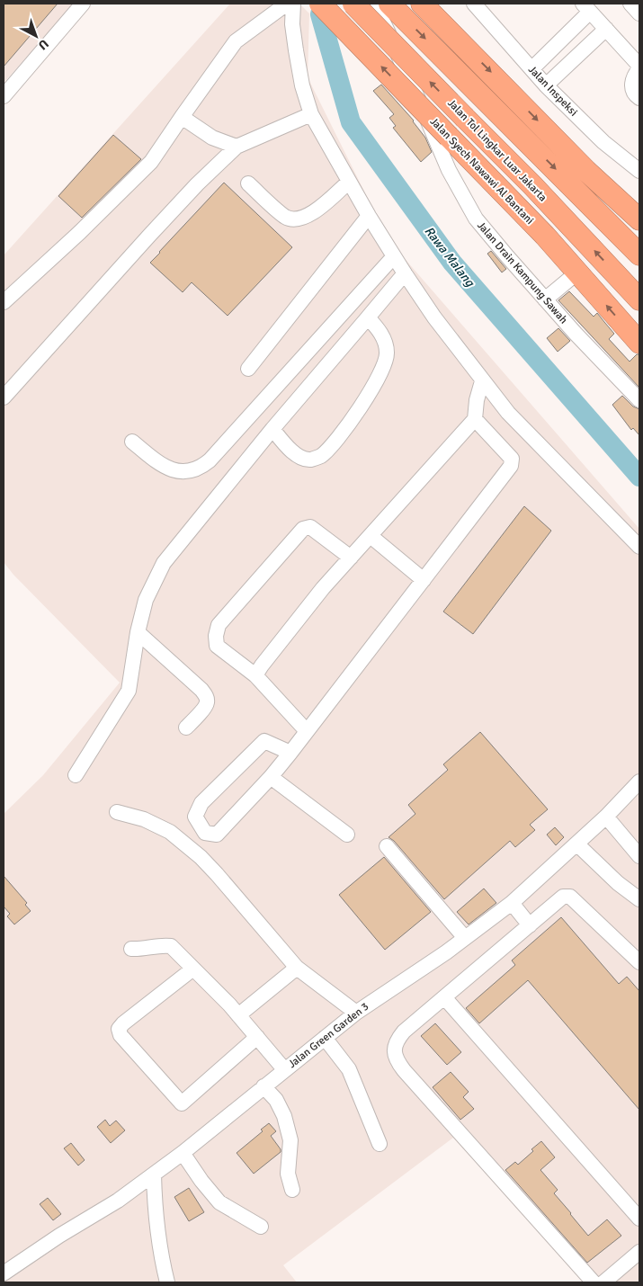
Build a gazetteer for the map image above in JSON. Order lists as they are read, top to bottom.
{
  "streets": {
    "highway": ["Jalan Tol Lingkar Luar Jakarta", "Jalan Syech Nawawi Al Bantani"],
    "street": ["Jalan Inspeksi", "Jalan Drain Kampung Sawah", "Jalan Green Garden 3"]
  },
  "water": ["Rawa Malang"],
  "north": "bottom right"
}
